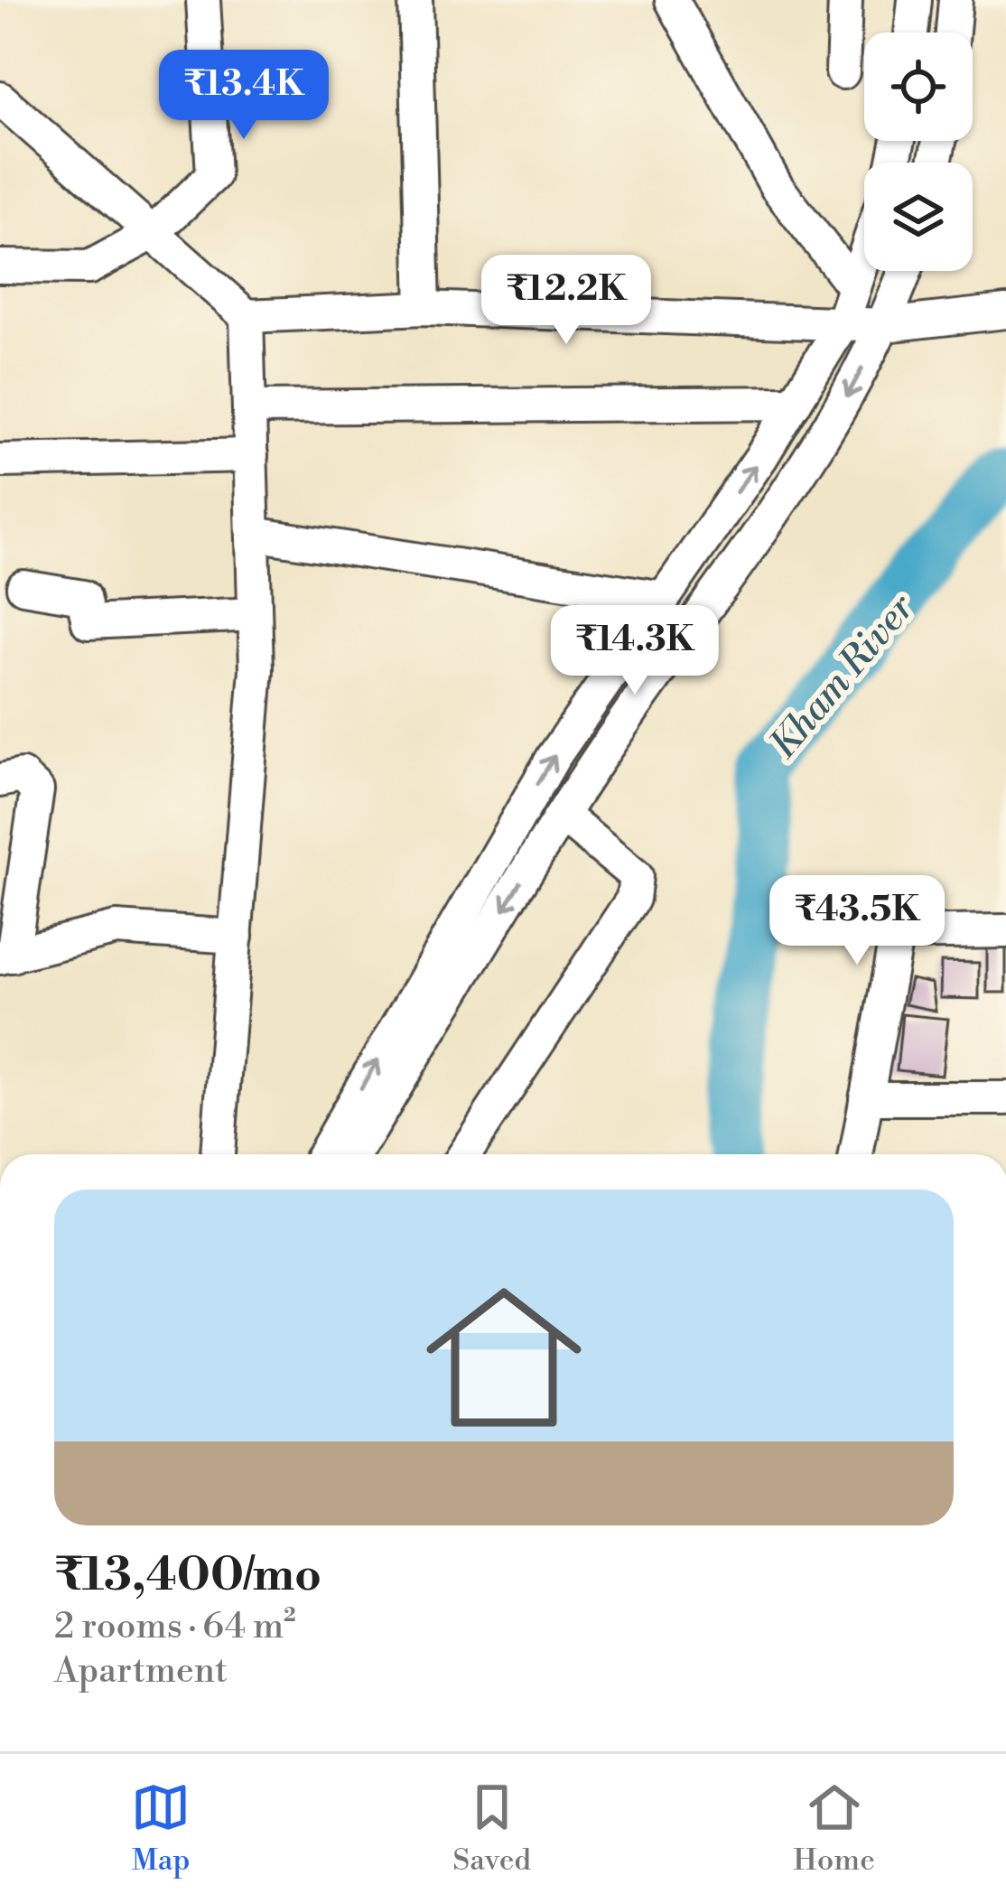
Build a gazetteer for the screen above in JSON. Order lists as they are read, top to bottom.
{
  "water": ["Kham River"],
  "page": {
    "price": [
      "₹13.4K",
      "₹12.2K",
      "₹14.3K",
      "₹43.5K"
    ],
    "list": [
      {
        "name": "₹13,400/mo",
        "note": "2 rooms · 64 m² · Apartment"
      }
    ],
    "tabs": ["Map", "Saved", "Home"]
  }
}
